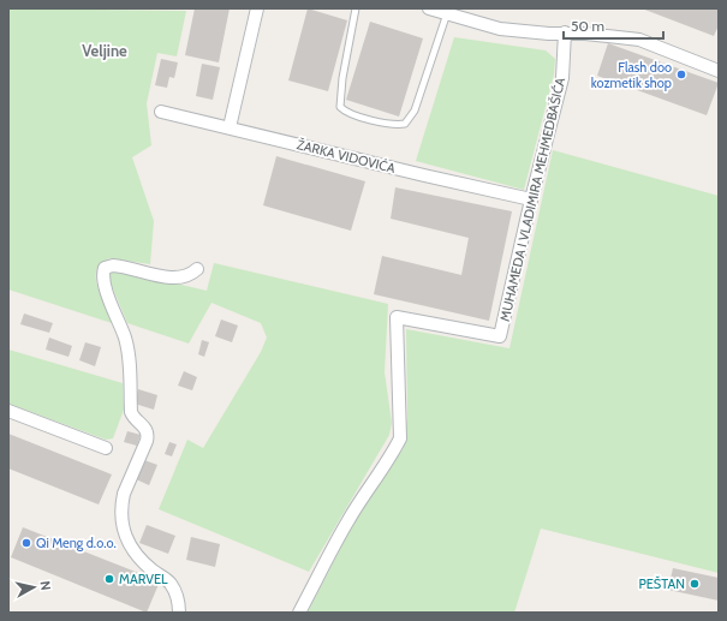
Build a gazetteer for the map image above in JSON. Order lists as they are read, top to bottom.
{
  "streets": {
    "street": ["ŽARKA VIDOVIĆA", "MUHAMEDA I VLADIMIRA MEHMEDBAŠIĆA"]
  },
  "crossings": [
    ["ŽARKA VIDOVIĆA", "MUHAMEDA I VLADIMIRA MEHMEDBAŠIĆA"]
  ],
  "districts": ["Veljine"],
  "places": [
    "Flash doo kozmetik shop",
    "Qi Meng d.o.o.",
    "MARVEL",
    "PEŠTAN"
  ],
  "scale_bar": "50 m",
  "north": "right"
}
